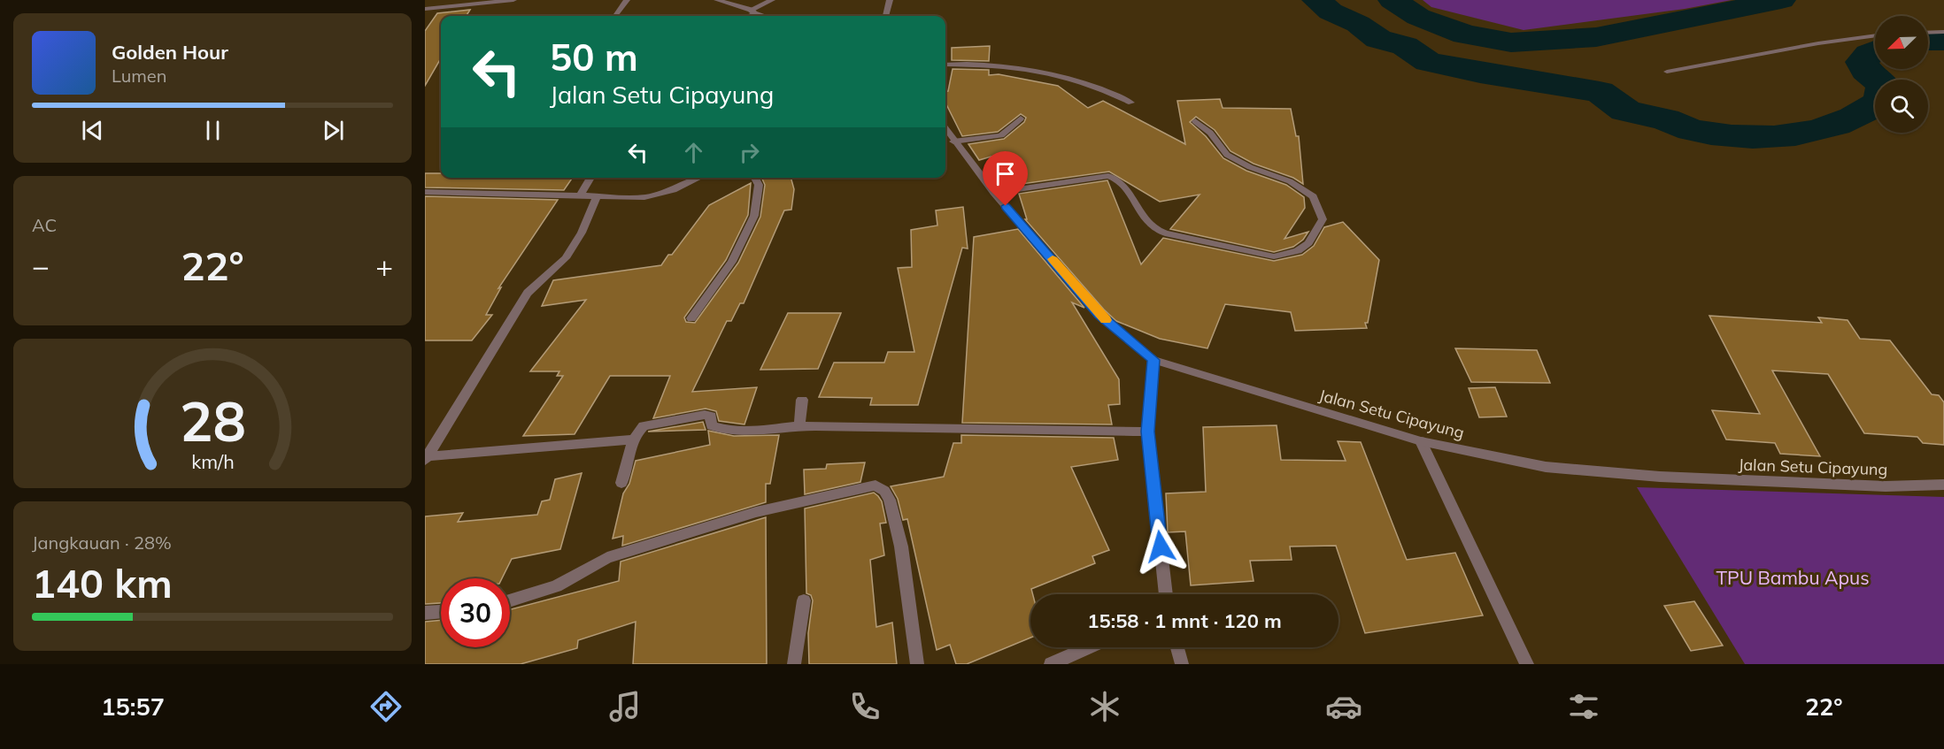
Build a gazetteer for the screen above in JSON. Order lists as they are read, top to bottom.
{
  "streets": {
    "street": ["Jalan Setu Cipayung"]
  },
  "parks": ["TPU Bambu Apus"],
  "north": "bottom left",
  "page": {
    "turn": ["50 m", "Jalan Setu Cipayung"],
    "song": ["Golden Hour", "Lumen"],
    "tile": [
      "AC",
      ["Jangkauan · 28%", "140 km"]
    ],
    "heat": ["−", "22°", "+"],
    "limit": "30",
    "trip": "15:58 · 1 mnt · 120 m",
    "tabs": ["15:57", "22°"],
    "gauge": ["28", "km/h"]
  }
}
